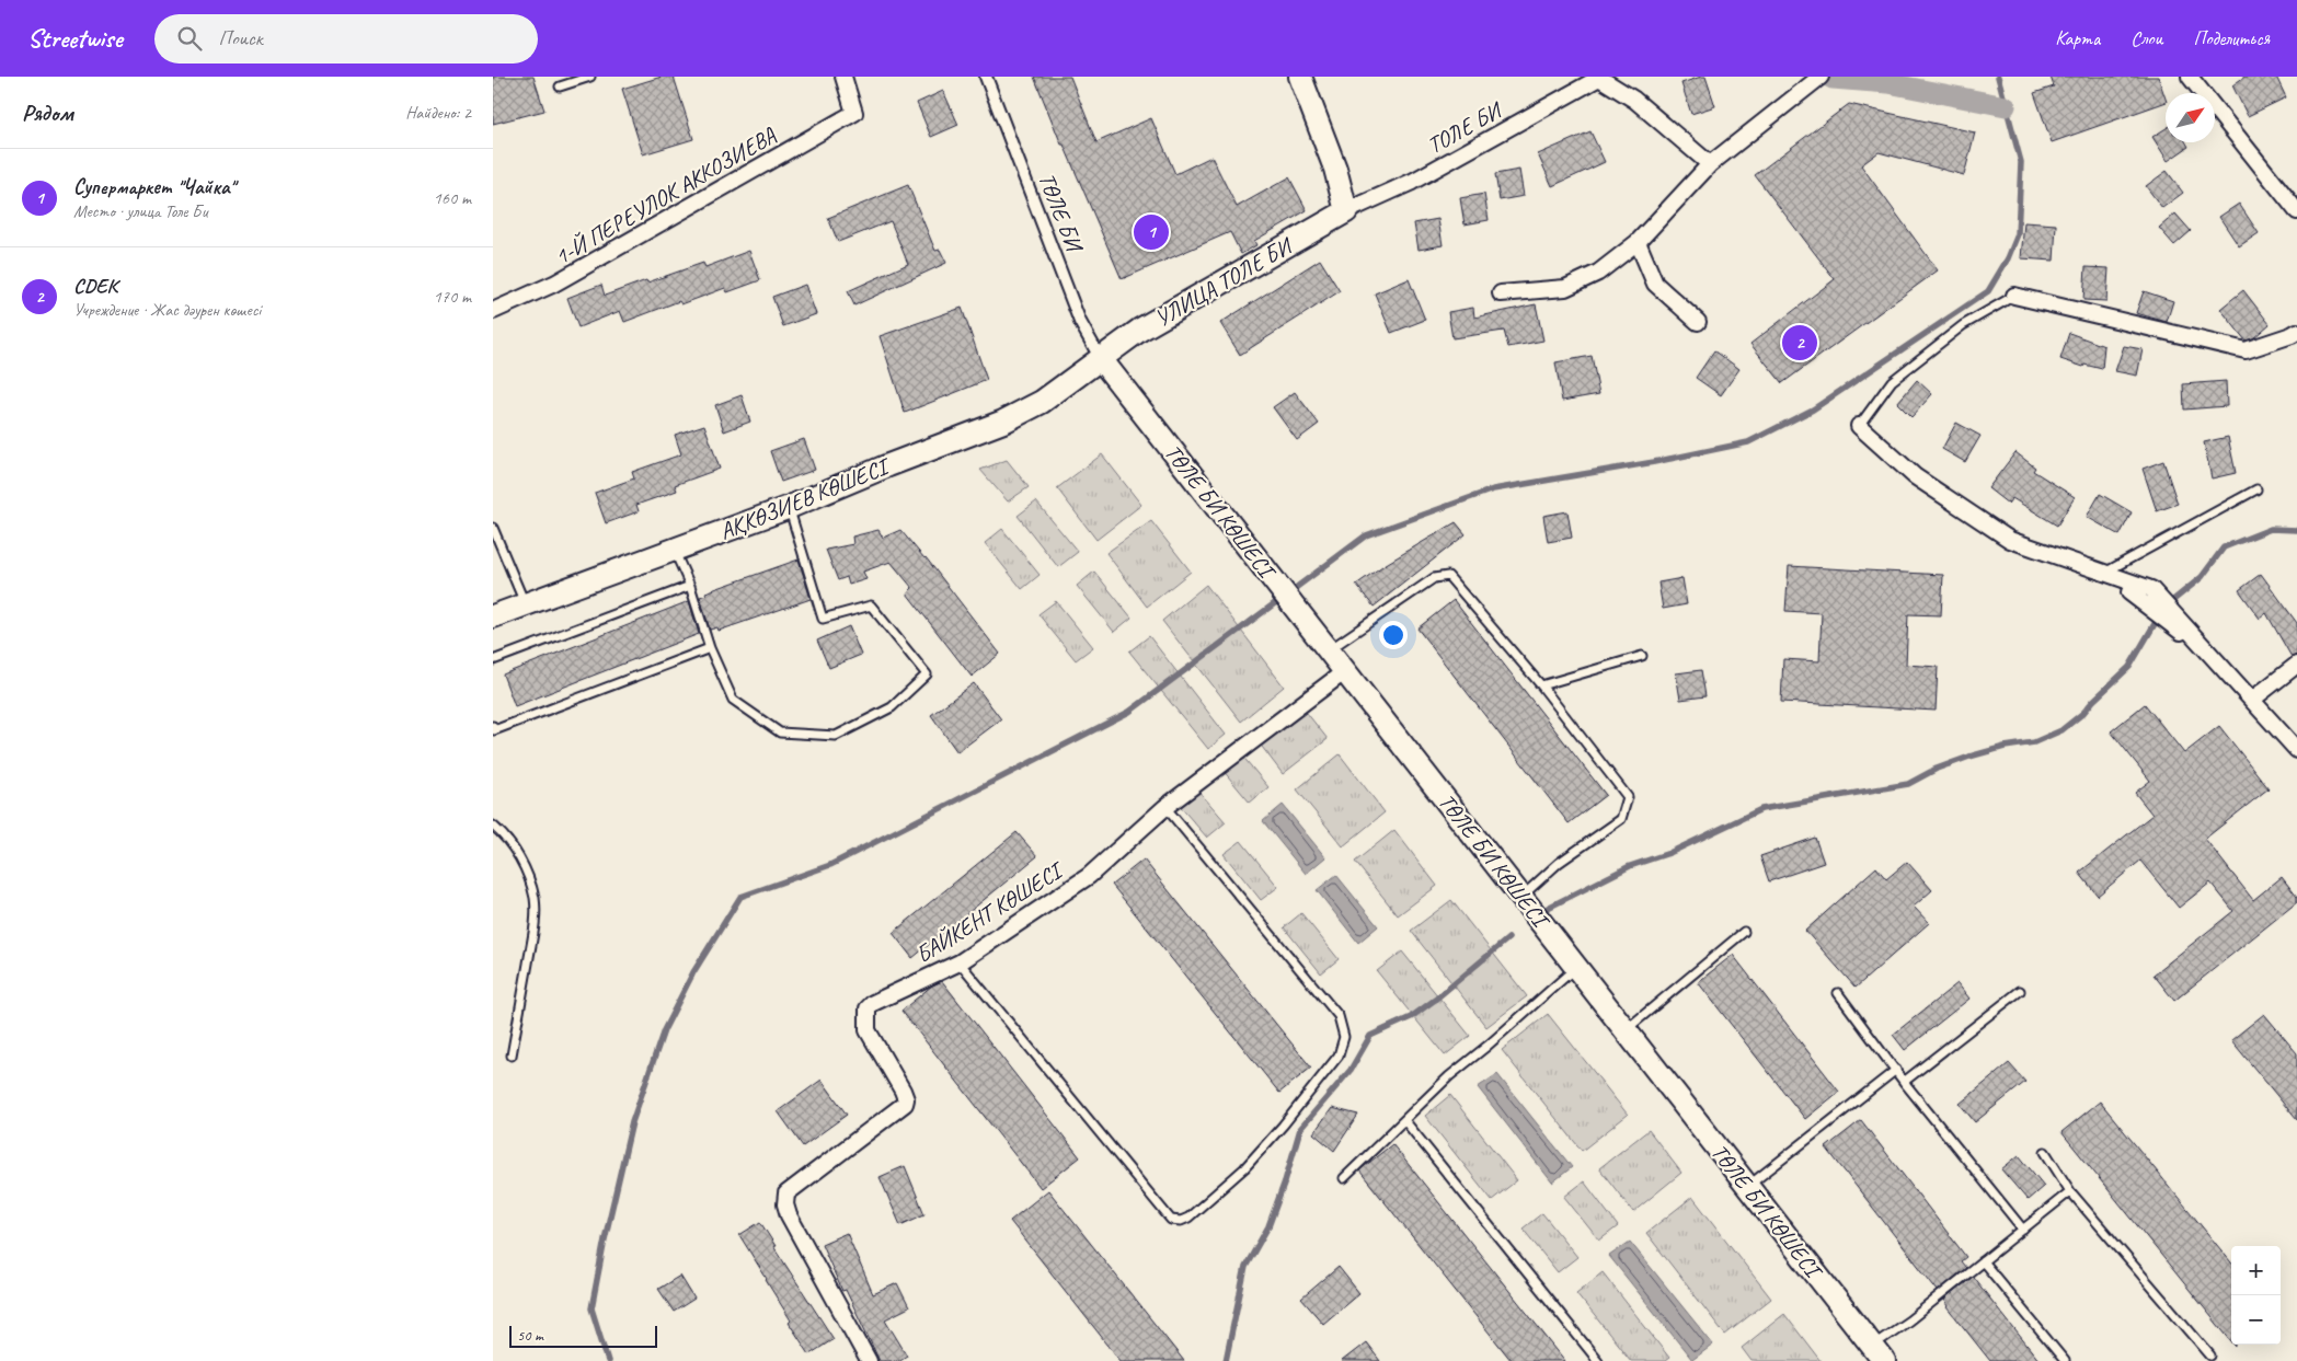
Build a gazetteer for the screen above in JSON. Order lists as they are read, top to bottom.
{
  "streets": {
    "main road": ["УЛИЦА ТОЛЕ БИ", "АҚКӨЗИЕВ КӨШЕСІ", "ТӨЛЕ БИ КӨШЕСІ"],
    "street": [
      "ТОЛЕ БИ",
      "1-Й ПЕРЕУЛОК АККОЗИЕВА",
      "ТӨЛЕ БИ",
      "БАЙКЕНТ КӨШЕСІ"
    ]
  },
  "crossings": [
    ["ТОЛЕ БИ", "УЛИЦА ТОЛЕ БИ"],
    ["ТӨЛЕ БИ", "УЛИЦА ТОЛЕ БИ"],
    ["ТӨЛЕ БИ", "АҚКӨЗИЕВ КӨШЕСІ"],
    ["ТӨЛЕ БИ", "ТӨЛЕ БИ КӨШЕСІ"],
    ["УЛИЦА ТОЛЕ БИ", "АҚКӨЗИЕВ КӨШЕСІ"],
    ["УЛИЦА ТОЛЕ БИ", "ТӨЛЕ БИ КӨШЕСІ"],
    ["АҚКӨЗИЕВ КӨШЕСІ", "ТӨЛЕ БИ КӨШЕСІ"],
    ["ТӨЛЕ БИ КӨШЕСІ", "БАЙКЕНТ КӨШЕСІ"]
  ],
  "scale_bar": "50 m",
  "north": "top right",
  "page": {
    "header": "Streetwise",
    "search": "Поиск",
    "nav": ["Карта", "Слои", "Поделиться"],
    "heading": ["Рядом", "Найдено: 2"],
    "list": [
      {
        "mark": "1",
        "name": "Супермаркет \"Чайка\"",
        "note": "Место · улица Толе Би",
        "value": "160 m"
      },
      {
        "mark": "2",
        "name": "CDEK",
        "note": "Учреждение · Жас дәурен көшесі",
        "value": "170 m"
      }
    ],
    "pins": ["1", "2"],
    "map_buttons": ["+", "−"],
    "scale": "50 m"
  }
}
